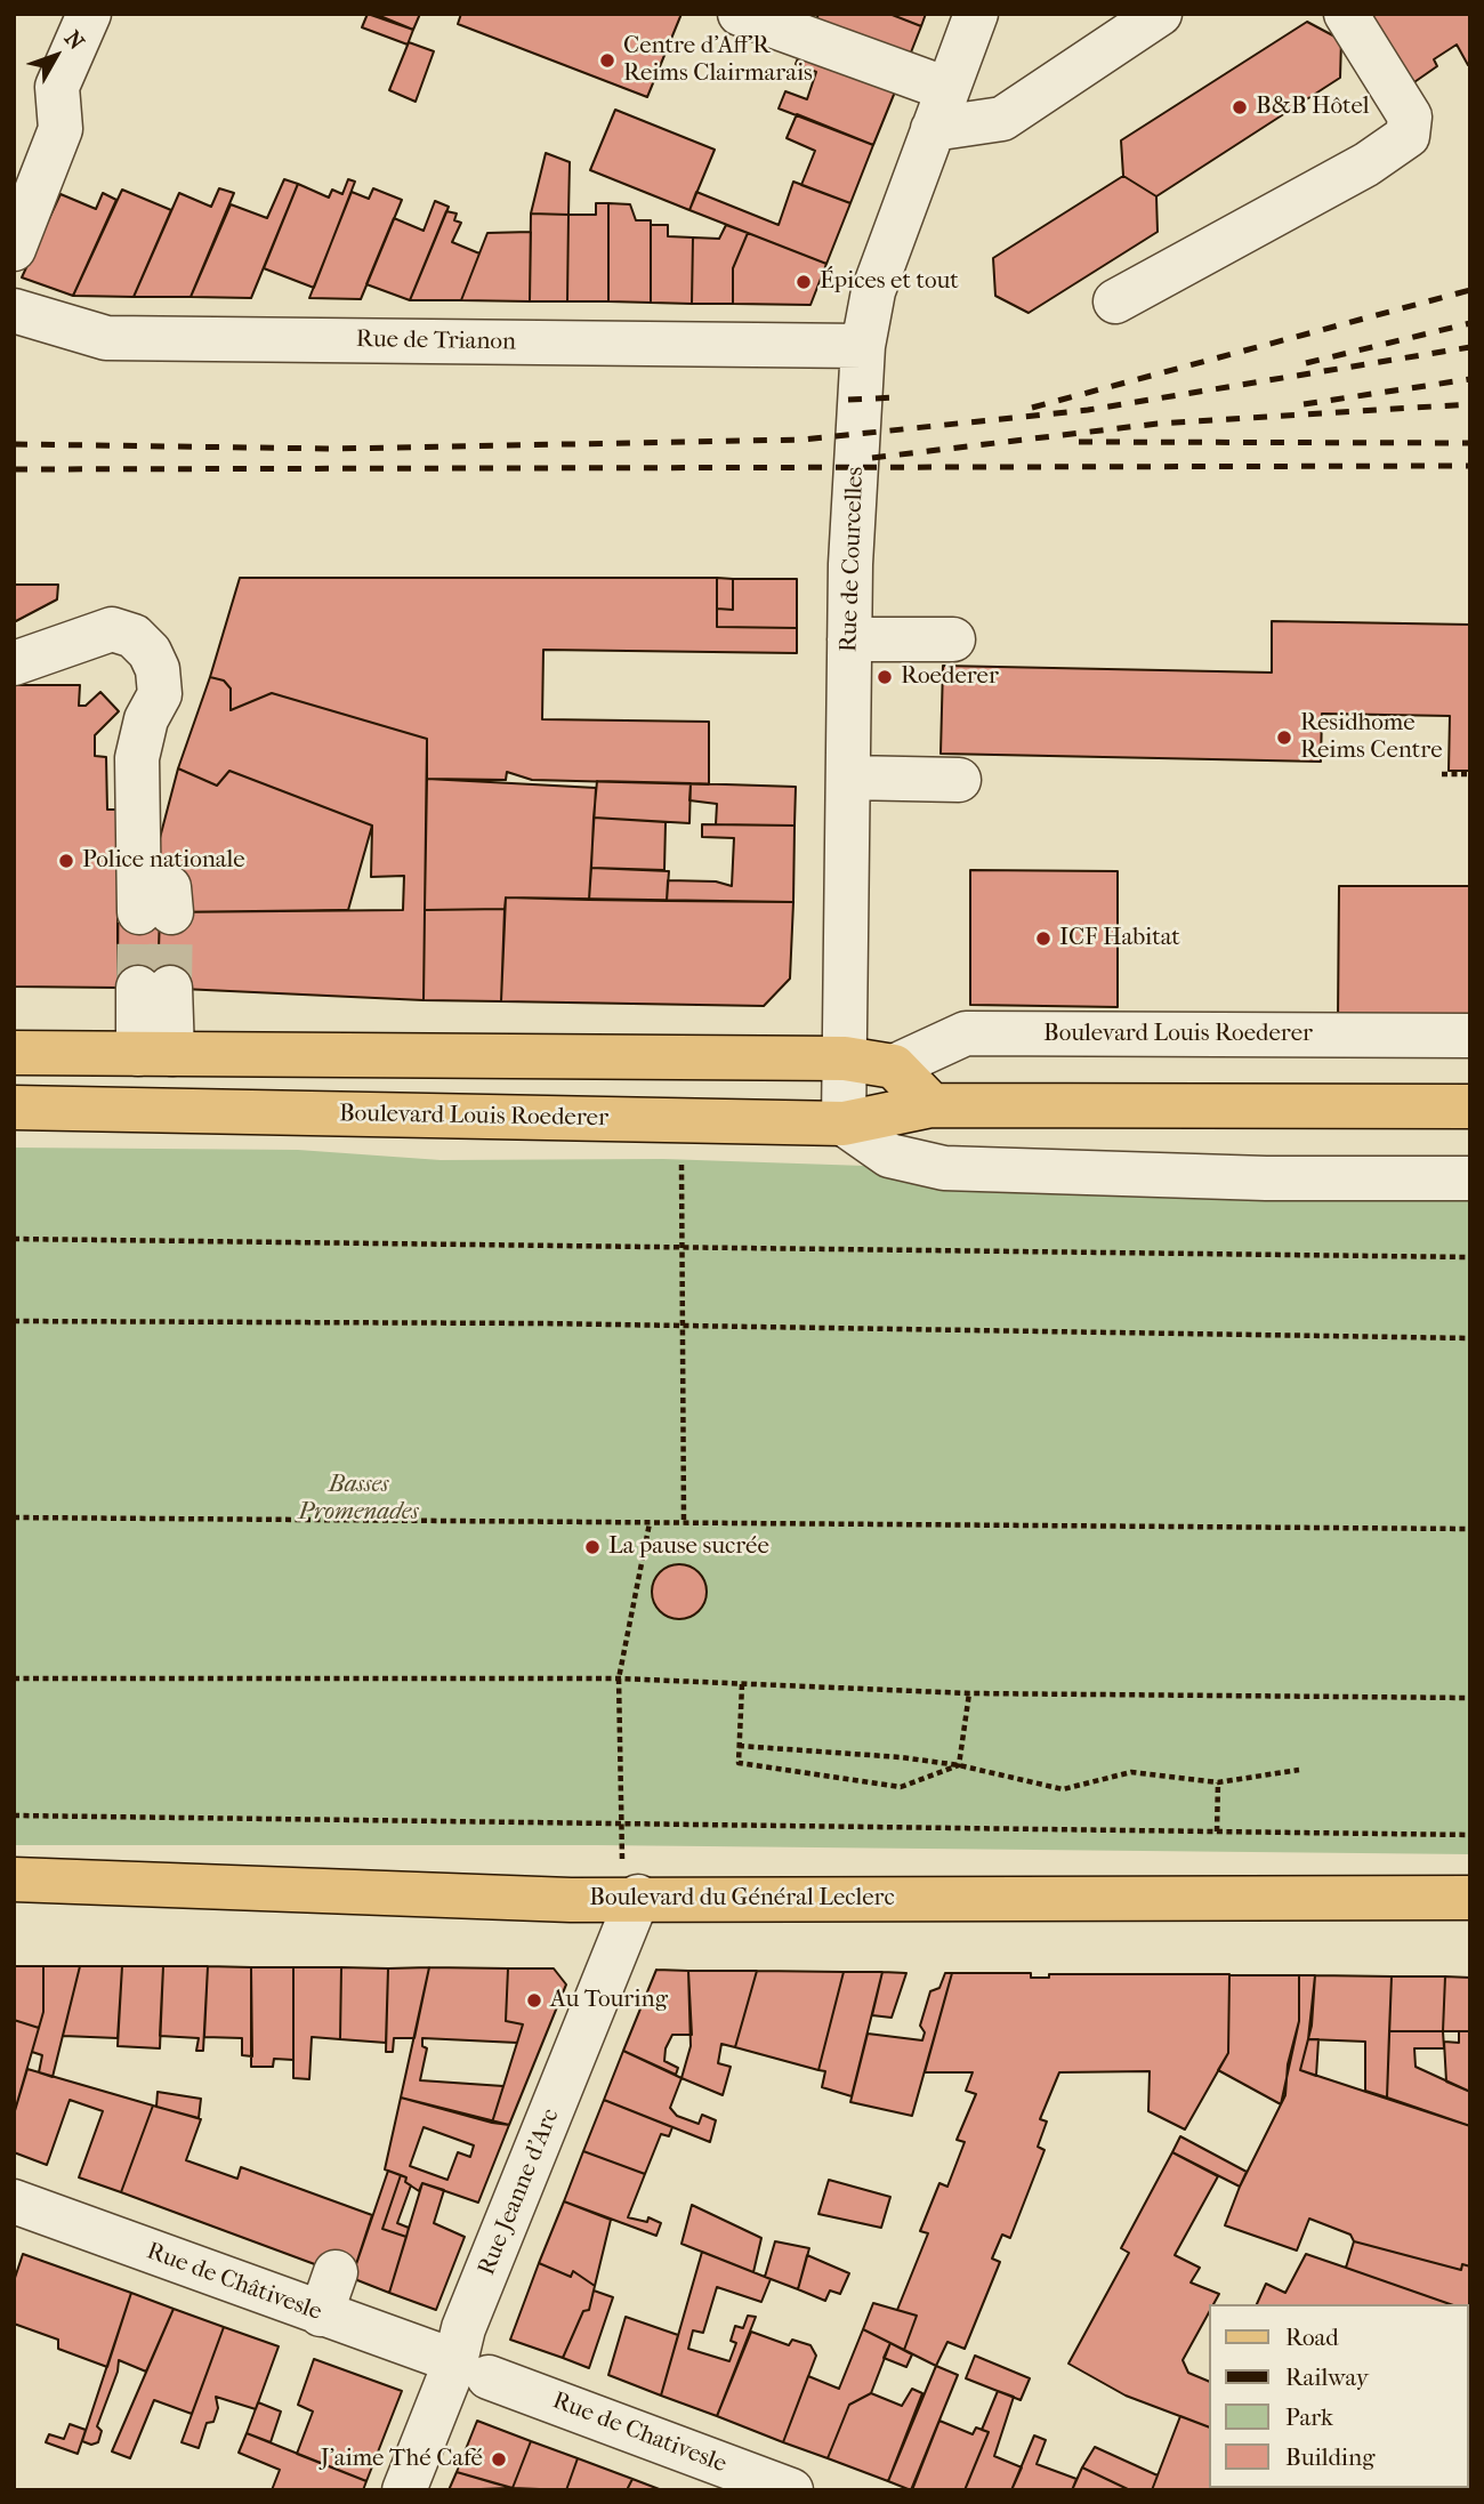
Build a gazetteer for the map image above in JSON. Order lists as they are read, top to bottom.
{
  "streets": {
    "main road": ["Boulevard Louis Roederer", "Boulevard du Général Leclerc"],
    "street": [
      "Rue de Trianon",
      "Rue de Courcelles",
      "Rue Jeanne d'Arc",
      "Rue de Châtivesle",
      "Rue de Chativesle"
    ]
  },
  "crossings": [
    ["Rue de Trianon", "Rue de Courcelles"],
    ["Rue de Courcelles", "Boulevard Louis Roederer"],
    ["Boulevard du Général Leclerc", "Rue Jeanne d'Arc"],
    ["Rue Jeanne d'Arc", "Rue de Châtivesle"],
    ["Rue Jeanne d'Arc", "Rue de Chativesle"],
    ["Rue de Châtivesle", "Rue de Chativesle"]
  ],
  "parks": ["Basses Promenades"],
  "places": [
    "Centre d'Aff'R Reims Clairmarais",
    "B&B Hôtel",
    "Épices et tout",
    "Roederer",
    "Residhome Reims Centre",
    "Police nationale",
    "ICF Habitat",
    "La pause sucrée",
    "Au Touring",
    "J'aime Thé Café"
  ],
  "legend": [
    "Road",
    "Railway",
    "Park",
    "Building"
  ],
  "north": "top right"
}
